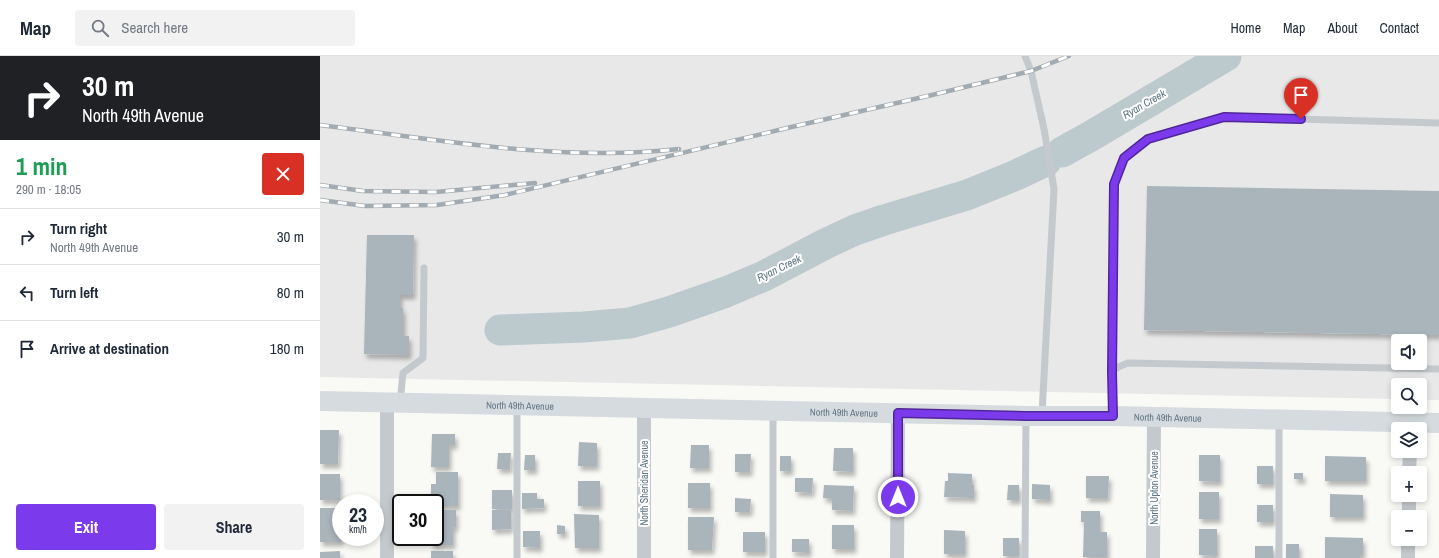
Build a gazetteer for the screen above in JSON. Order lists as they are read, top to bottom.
{
  "streets": {
    "street": ["North 49th Avenue", "North Sheridan Avenue", "North Upton Avenue"]
  },
  "crossings": [
    ["North 49th Avenue", "North Sheridan Avenue"],
    ["North 49th Avenue", "North Upton Avenue"]
  ],
  "water": ["Ryan Creek"],
  "page": {
    "header": "Map",
    "search": "Search here",
    "nav": [
      "Home",
      "Map",
      "About",
      "Contact"
    ],
    "turn": ["30 m", "North 49th Avenue"],
    "heading": ["1 min", "290 m · 18:05"],
    "list": [
      {
        "name": "Turn right",
        "note": "North 49th Avenue",
        "value": "30 m"
      },
      {
        "name": "Turn left",
        "value": "80 m"
      },
      {
        "name": "Arrive at destination",
        "value": "180 m"
      }
    ],
    "map_buttons": ["+", "−"],
    "speed": "23 km/h",
    "limit": "30",
    "buttons": ["Exit", "Share"]
  }
}
